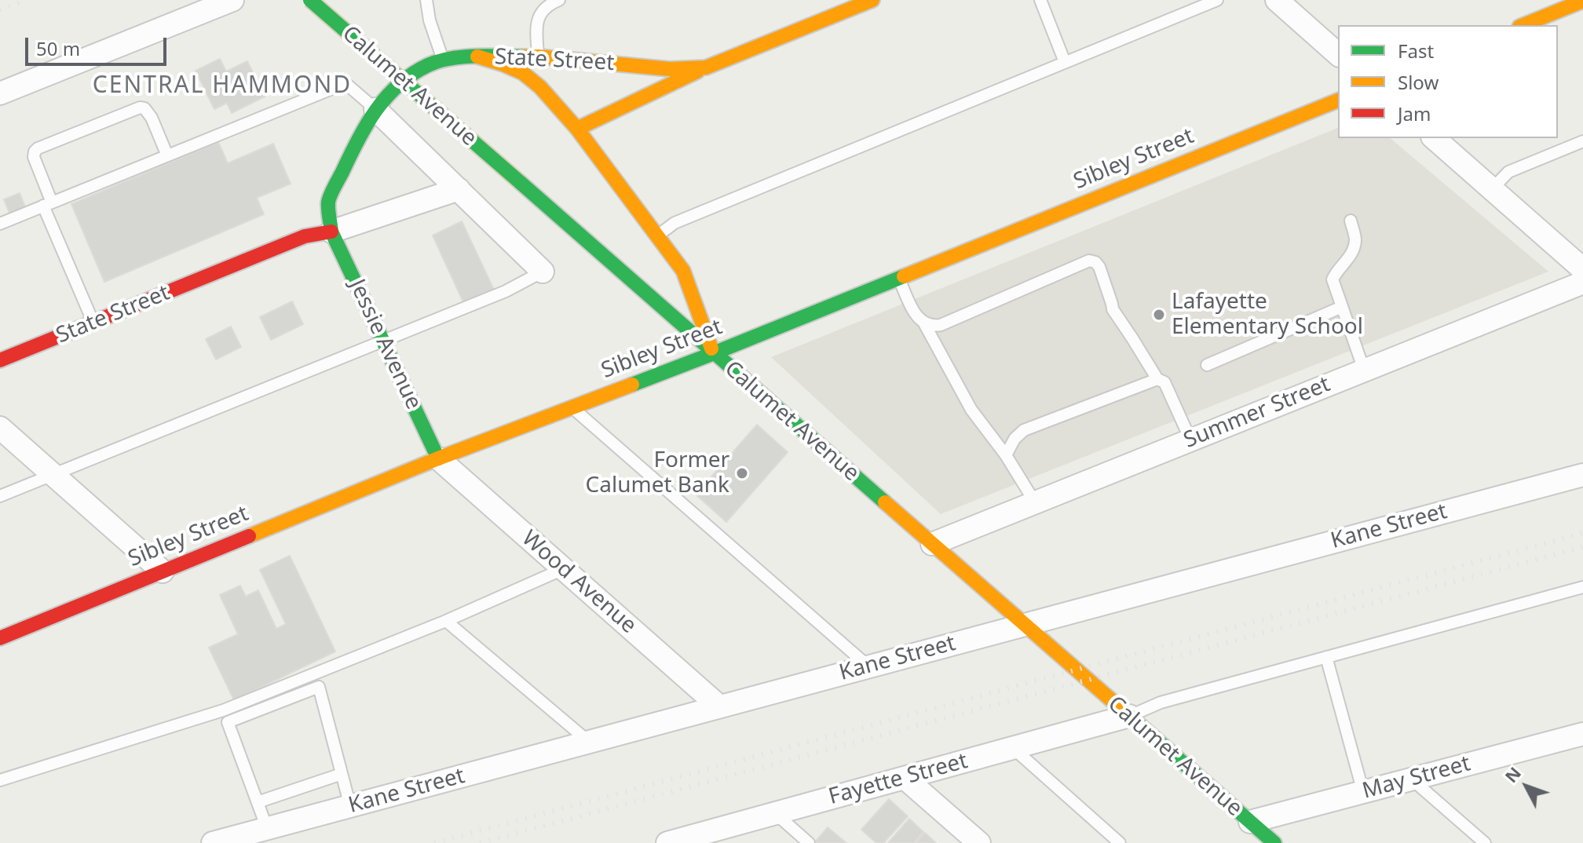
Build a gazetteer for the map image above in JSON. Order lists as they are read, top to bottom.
{
  "streets": {
    "main road": [
      "State Street",
      "Calumet Avenue",
      "Sibley Street",
      "Jessie Avenue"
    ],
    "street": [
      "Summer Street",
      "Kane Street",
      "Wood Avenue",
      "May Street",
      "Fayette Street"
    ]
  },
  "crossings": [
    ["State Street", "Calumet Avenue"],
    ["State Street", "Jessie Avenue"],
    ["Calumet Avenue", "Sibley Street"],
    ["Calumet Avenue", "Summer Street"],
    ["Calumet Avenue", "Kane Street"],
    ["Calumet Avenue", "May Street"],
    ["Calumet Avenue", "Fayette Street"],
    ["Sibley Street", "Jessie Avenue"],
    ["Sibley Street", "Wood Avenue"],
    ["Jessie Avenue", "Wood Avenue"],
    ["Kane Street", "Wood Avenue"]
  ],
  "districts": ["CENTRAL HAMMOND"],
  "places": ["Lafayette Elementary School", "Former Calumet Bank"],
  "legend": ["Fast", "Slow", "Jam"],
  "scale_bar": "50 m",
  "north": "top left"
}
